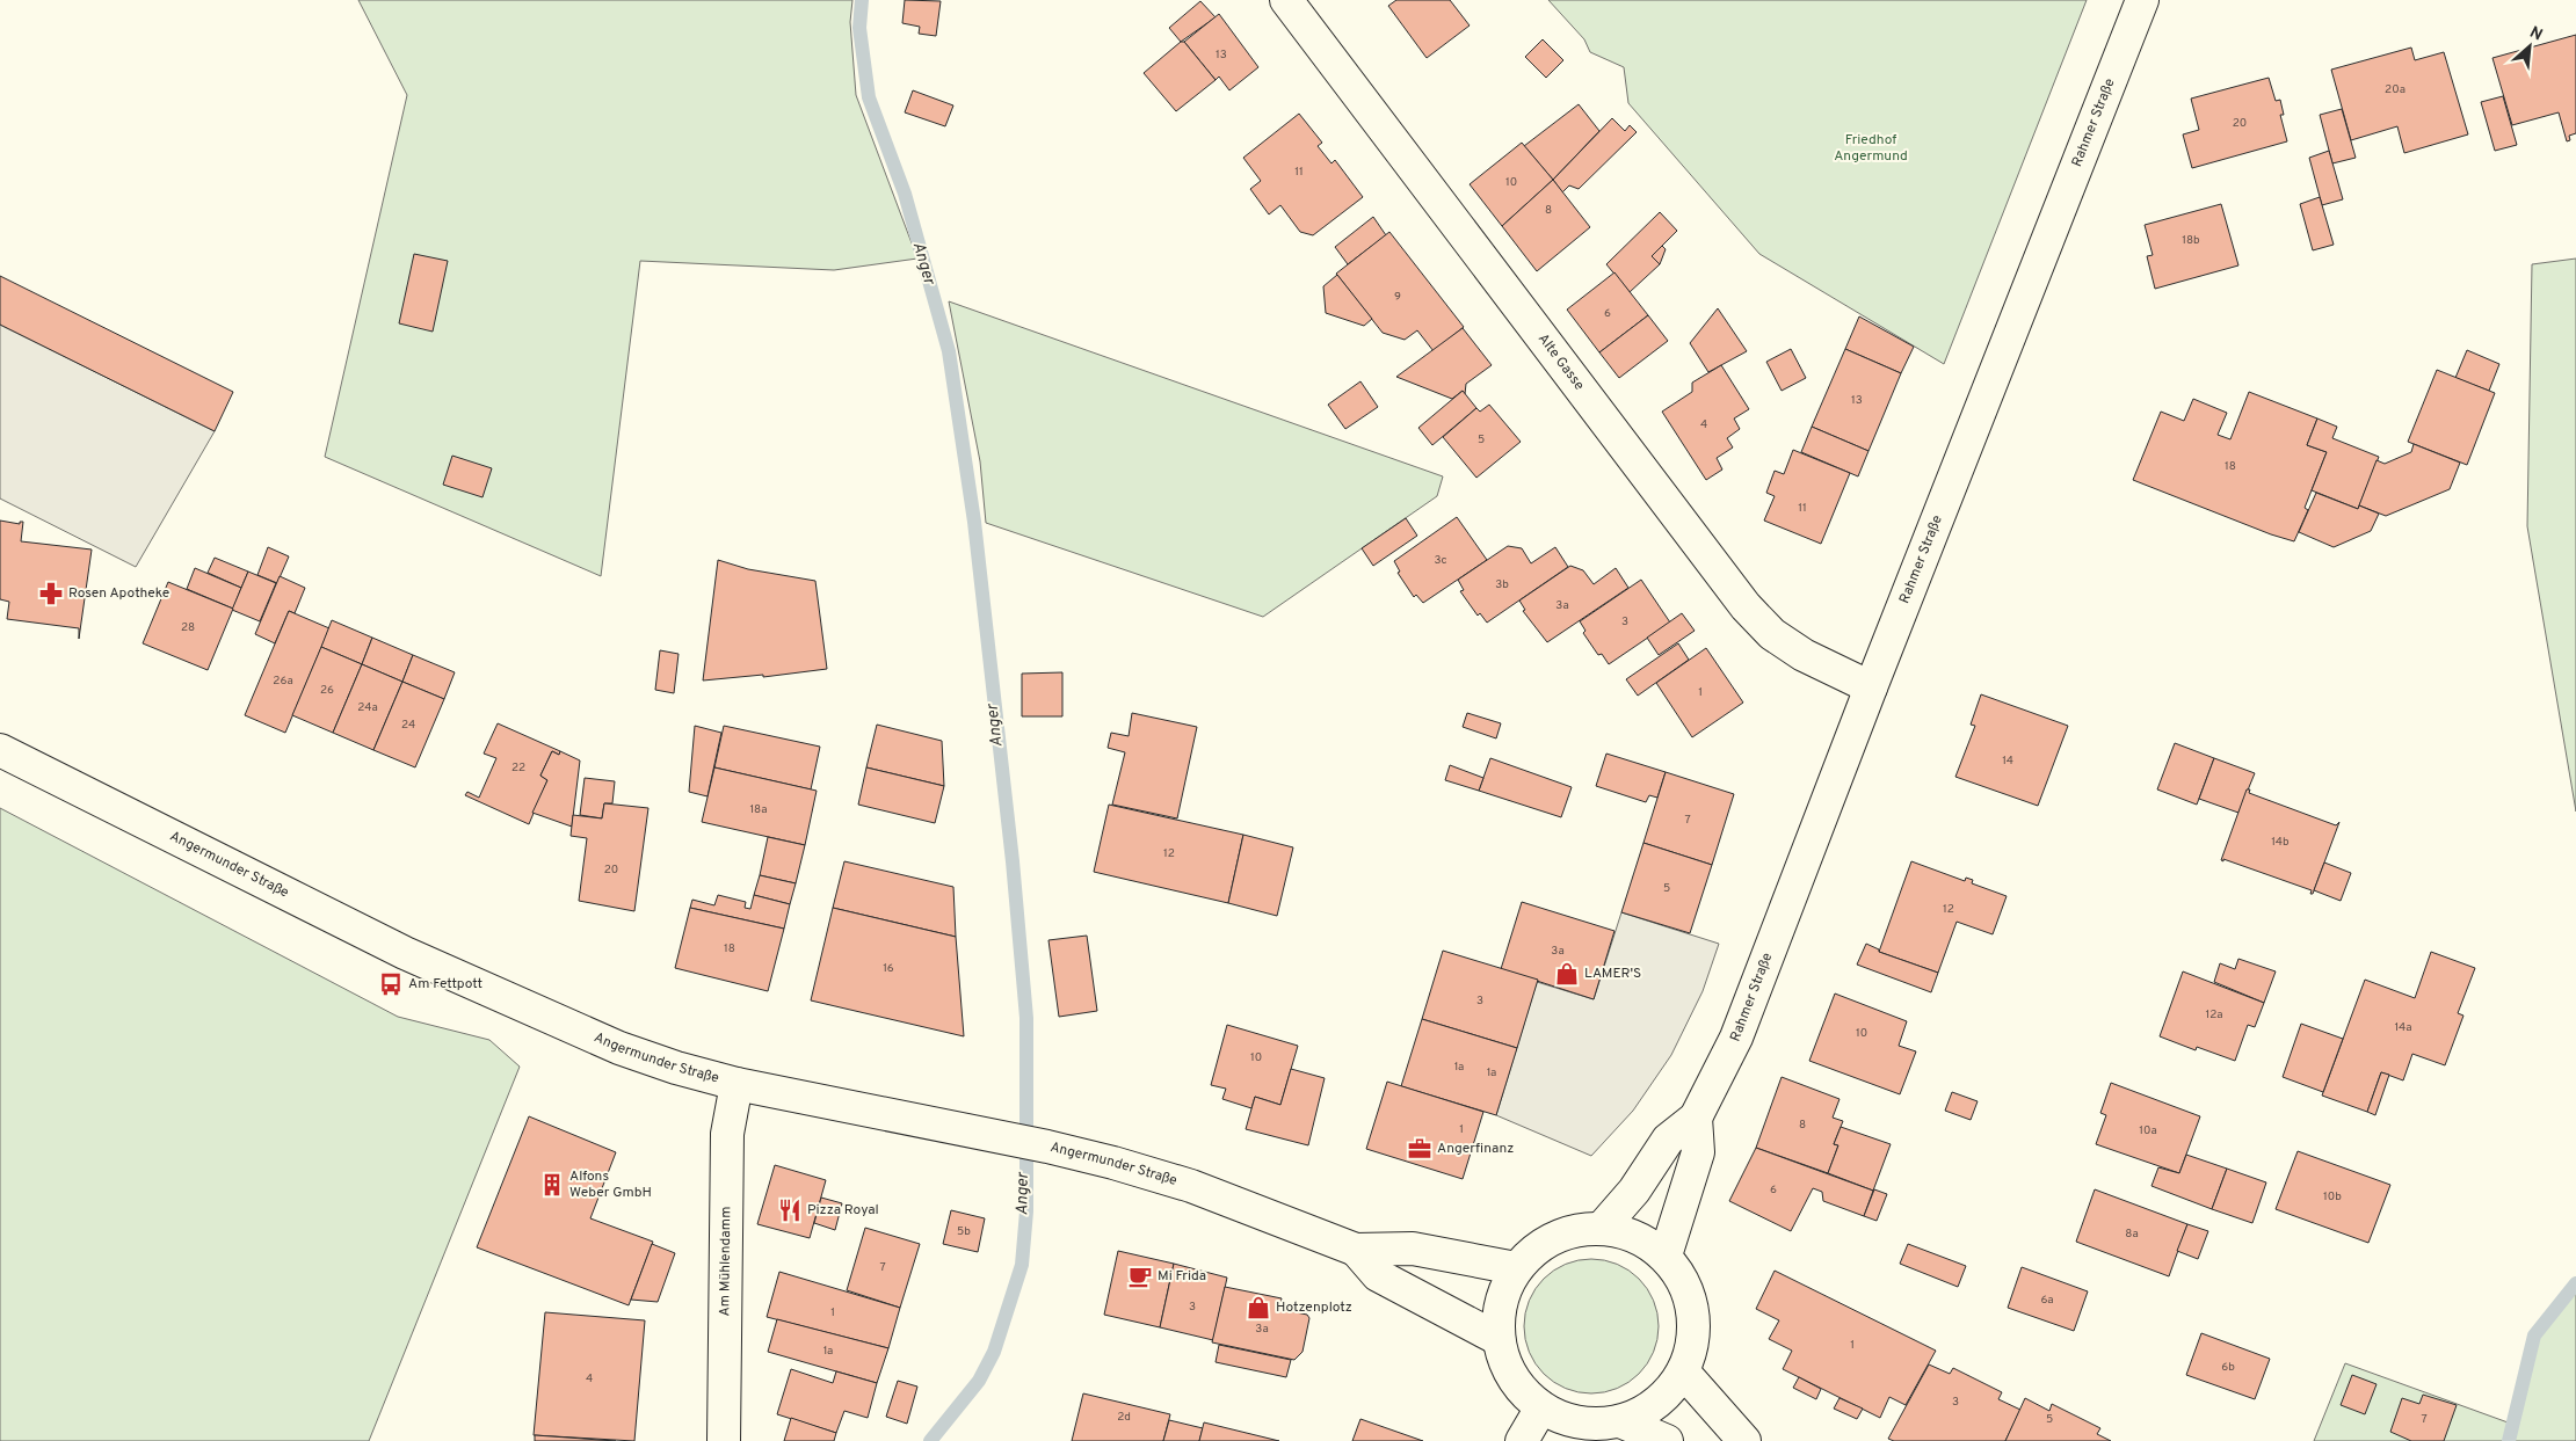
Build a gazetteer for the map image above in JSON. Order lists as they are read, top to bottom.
{
  "streets": {
    "main road": [
      "Rahmer Straße",
      "Alte Gasse",
      "Angermunder Straße",
      "Am Mühlendamm"
    ]
  },
  "crossings": [
    ["Rahmer Straße", "Alte Gasse"],
    ["Rahmer Straße", "Angermunder Straße"],
    ["Angermunder Straße", "Am Mühlendamm"]
  ],
  "water": ["Anger"],
  "parks": ["Friedhof Angermund"],
  "places": {
    "pharmacy": ["Rosen Apotheke"],
    "shop": ["LAMER'S", "Hotzenplotz"],
    "bus stop": ["Am Fettpott"],
    "office": ["Angerfinanz"],
    "building": ["Alfons Weber GmbH"],
    "restaurant": ["Pizza Royal"],
    "cafe": ["Mi Frida"]
  },
  "house_numbers": [
    "13",
    "20a",
    "20",
    "11",
    "10",
    "8",
    "18b",
    "9",
    "6",
    "13",
    "4",
    "5",
    "18",
    "11",
    "3c",
    "3b",
    "3a",
    "3",
    "28",
    "26a",
    "26",
    "1",
    "24a",
    "24",
    "14",
    "22",
    "18a",
    "7",
    "14b",
    "12",
    "20",
    "5",
    "12",
    "18",
    "3a",
    "16",
    "3",
    "12a",
    "14a",
    "10",
    "10",
    "1a",
    "1a",
    "8",
    "1",
    "10a",
    "6",
    "10b",
    "5b",
    "8a",
    "7",
    "6a",
    "3",
    "1",
    "3a",
    "1",
    "1a",
    "6b",
    "4",
    "3",
    "2d",
    "5",
    "7"
  ],
  "north": "top right"
}
